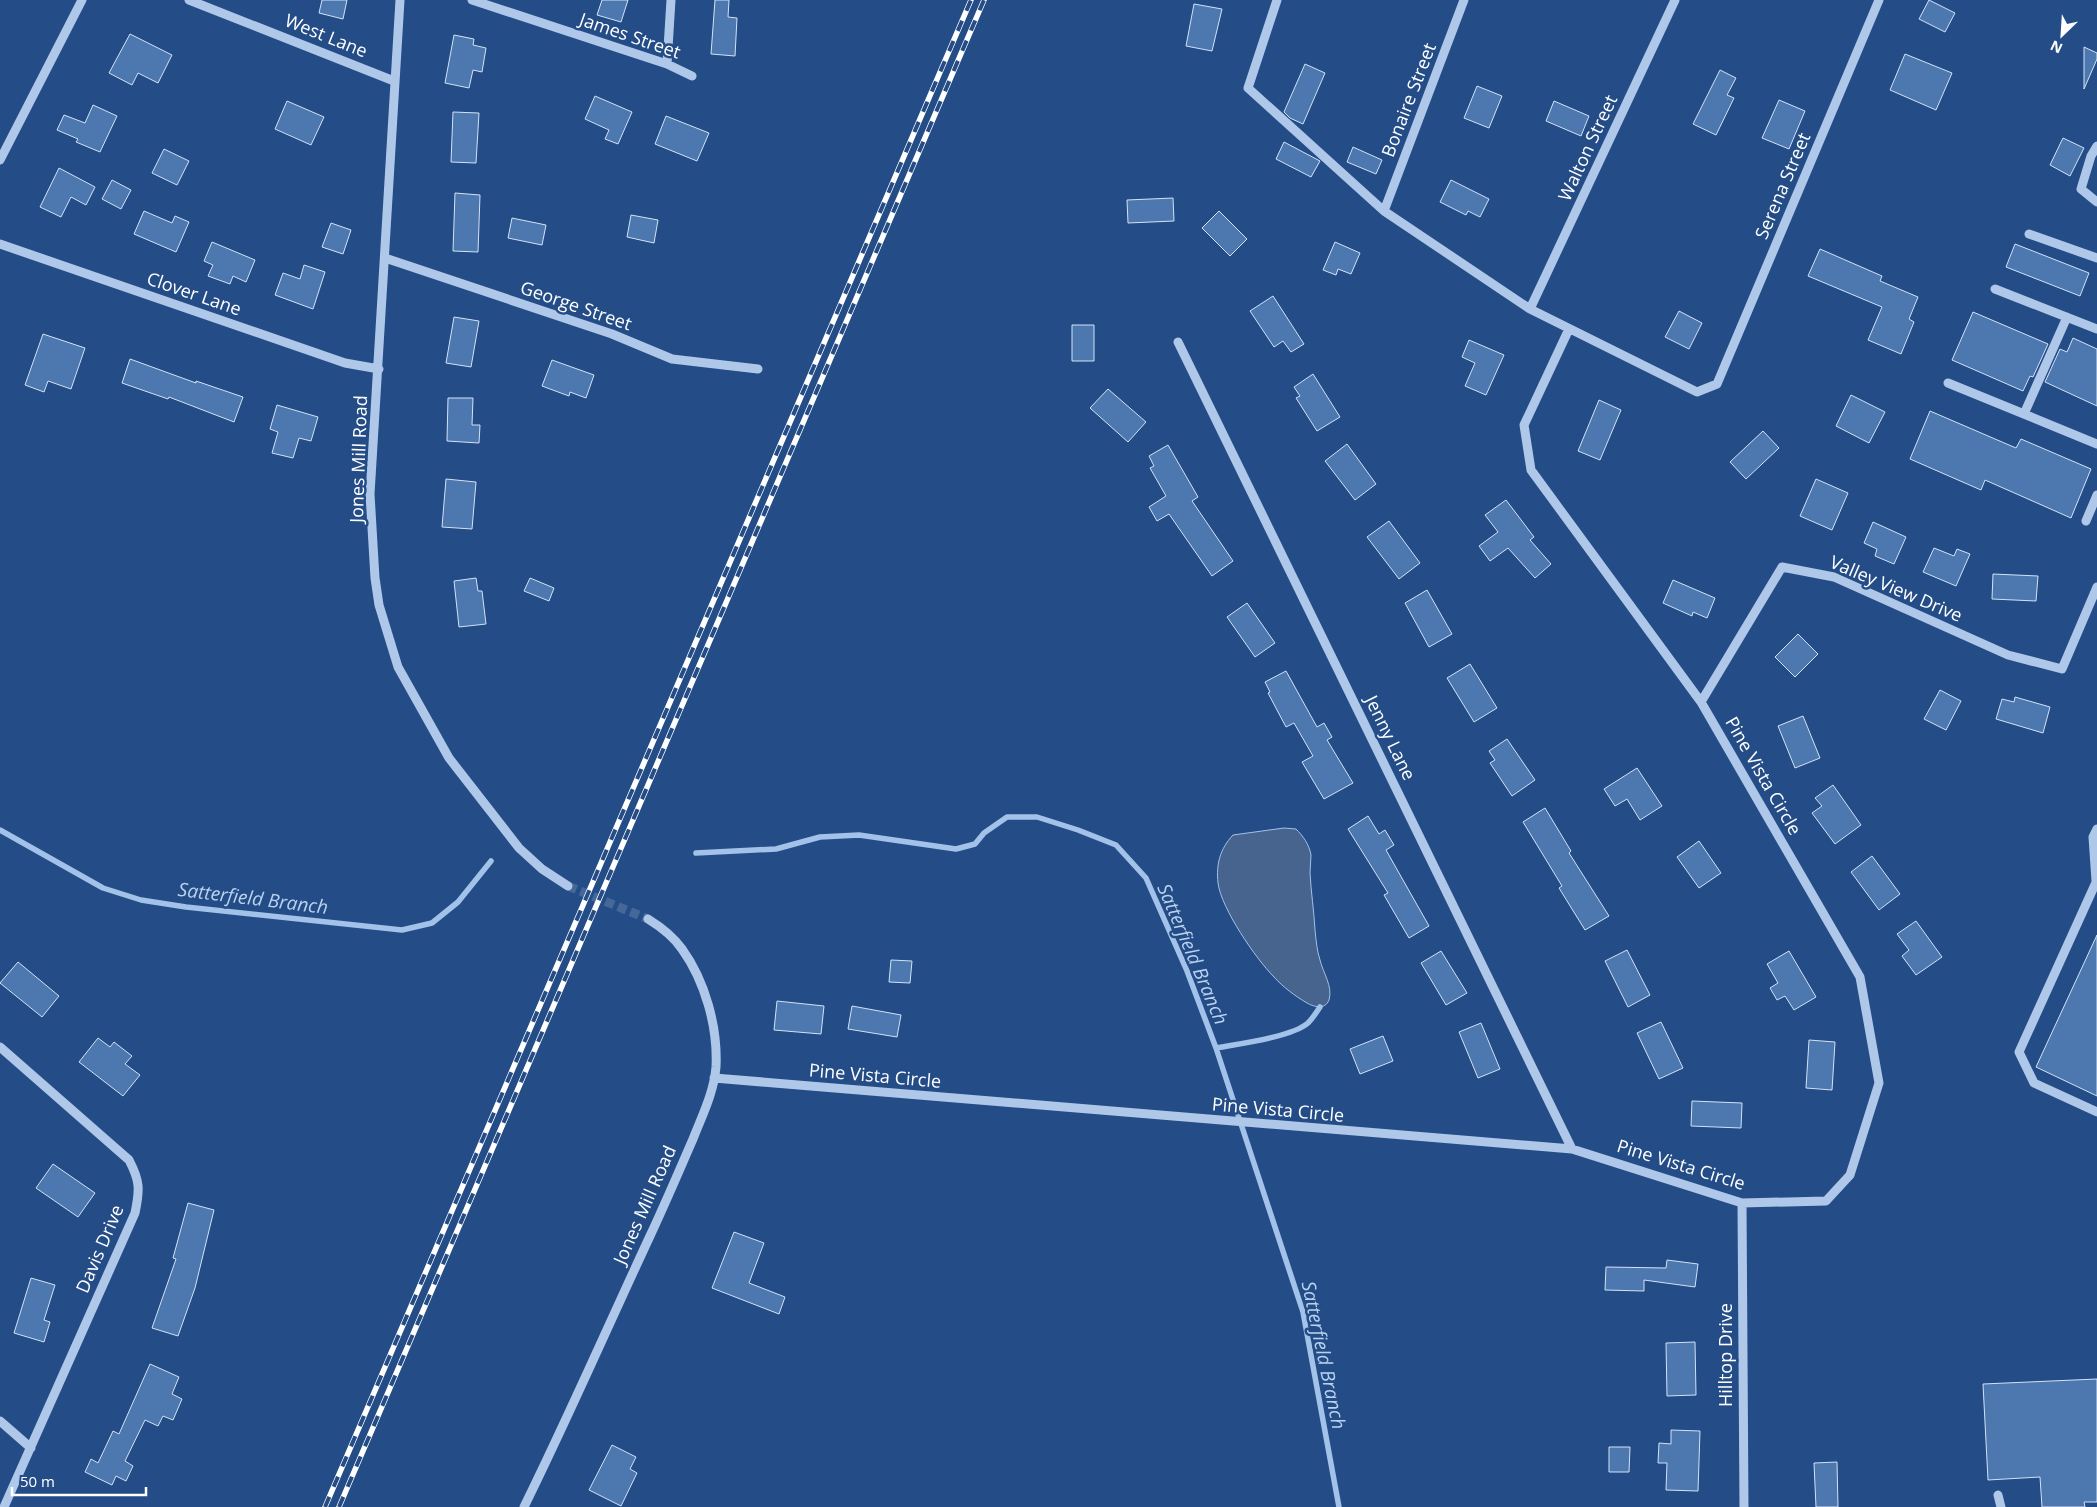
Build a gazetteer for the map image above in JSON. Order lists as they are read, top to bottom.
{
  "streets": {
    "street": [
      "West Lane",
      "James Street",
      "Bonaire Street",
      "Walton Street",
      "Serena Street",
      "Clover Lane",
      "George Street",
      "Jones Mill Road",
      "Valley View Drive",
      "Jenny Lane",
      "Pine Vista Circle",
      "Davis Drive",
      "Hilltop Drive"
    ]
  },
  "crossings": [
    ["West Lane", "Jones Mill Road"],
    ["Serena Street", "Pine Vista Circle"],
    ["Clover Lane", "Jones Mill Road"],
    ["George Street", "Jones Mill Road"],
    ["Jones Mill Road", "Pine Vista Circle"],
    ["Valley View Drive", "Pine Vista Circle"],
    ["Jenny Lane", "Pine Vista Circle"],
    ["Pine Vista Circle", "Hilltop Drive"]
  ],
  "water": ["Satterfield Branch"],
  "scale_bar": "50 m",
  "north": "bottom left"
}
